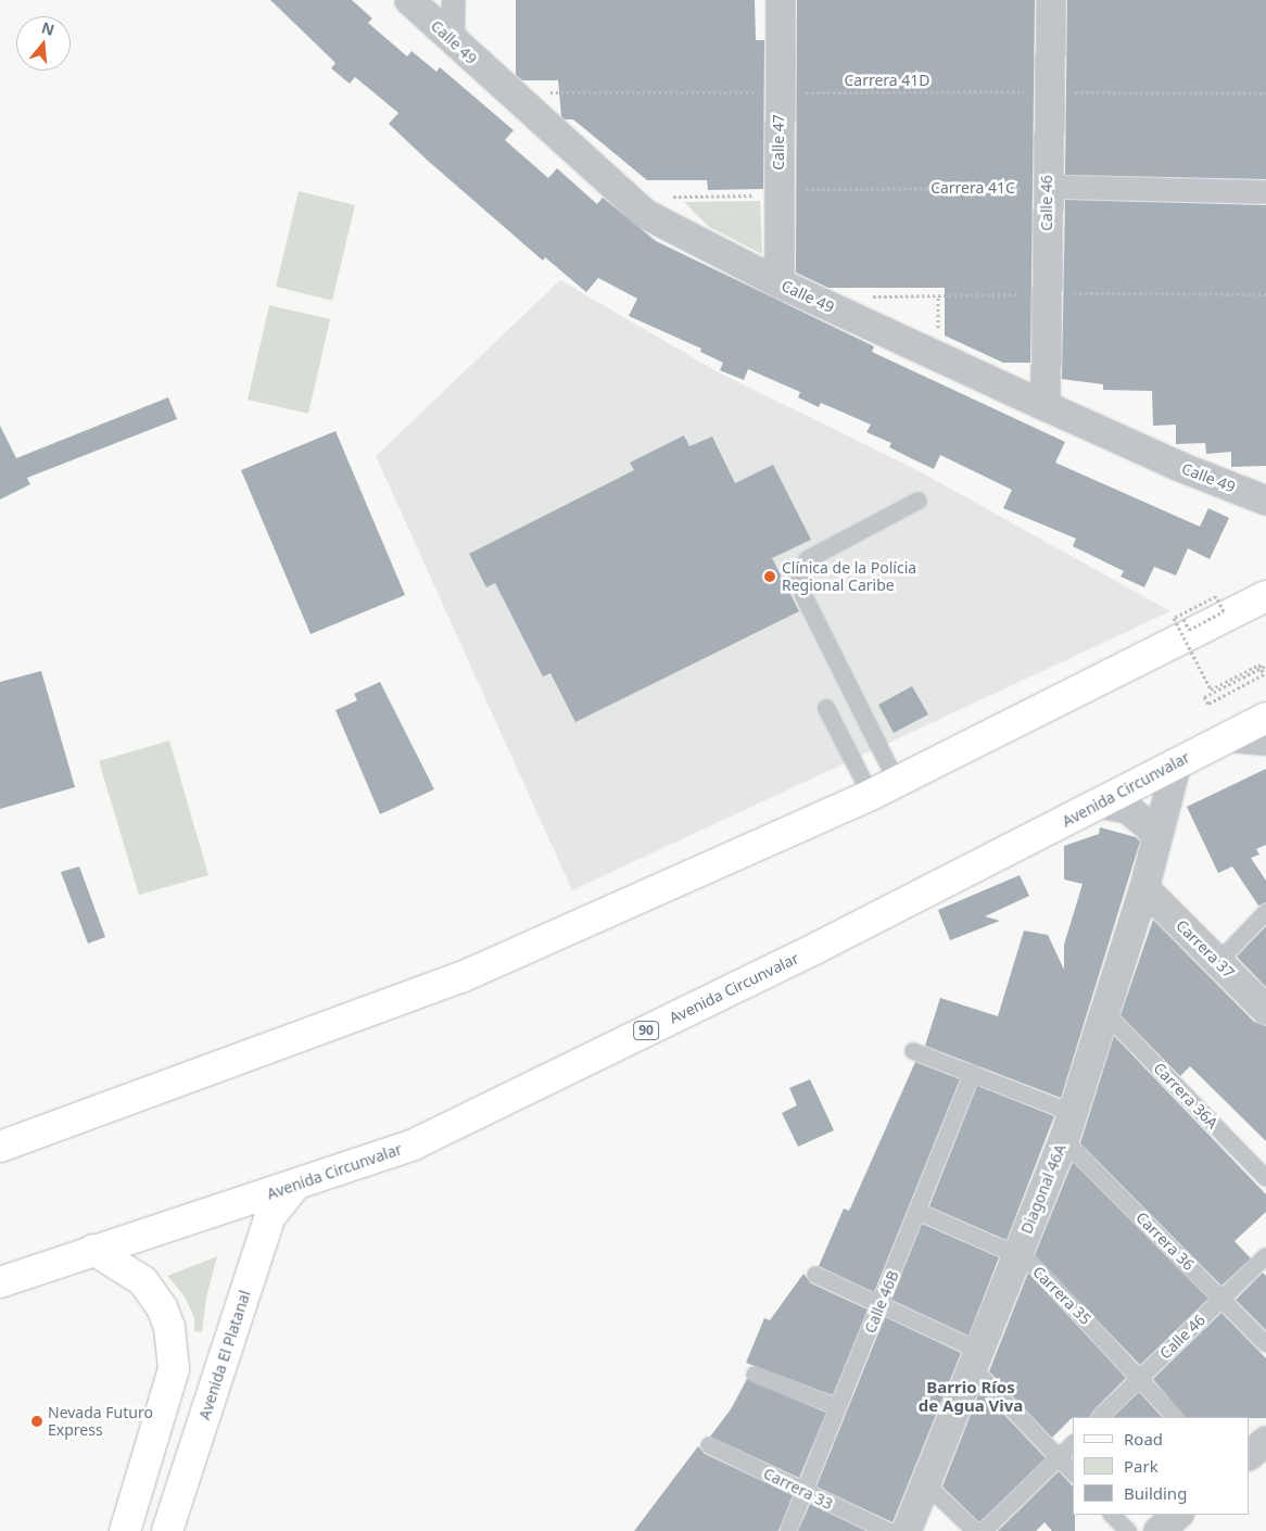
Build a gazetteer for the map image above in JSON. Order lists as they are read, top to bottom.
{
  "streets": {
    "main road": ["Avenida Circunvalar", "90", "Avenida El Platanal"],
    "street": [
      "Calle 49",
      "Calle 47",
      "Calle 46",
      "Carrera 37",
      "Diagonal 46A"
    ],
    "lane": [
      "Carrera 36A",
      "Carrera 36",
      "Carrera 35",
      "Calle 46B",
      "Carrera 33"
    ],
    "path": ["Carrera 41D", "Carrera 41C"]
  },
  "crossings": [
    ["Calle 49", "Carrera 41D"],
    ["Calle 49", "Calle 47"],
    ["Calle 49", "Calle 46"],
    ["Carrera 41D", "Calle 47"],
    ["Carrera 41D", "Calle 46"],
    ["Calle 47", "Carrera 41C"],
    ["Carrera 41C", "Calle 46"],
    ["Calle 46", "Carrera 36"],
    ["Calle 46", "Carrera 35"],
    ["Avenida Circunvalar", "Diagonal 46A"],
    ["Avenida Circunvalar", "Avenida El Platanal"],
    ["Carrera 37", "Diagonal 46A"],
    ["Carrera 36A", "Diagonal 46A"],
    ["Diagonal 46A", "Carrera 36"],
    ["Diagonal 46A", "Carrera 35"],
    ["Carrera 35", "Calle 46B"],
    ["Calle 46B", "Carrera 33"]
  ],
  "districts": ["Barrio Ríos de Agua Viva"],
  "places": ["Clínica de la Polícia Regional Caribe", "Nevada Futuro Express"],
  "legend": ["Road", "Park", "Building"],
  "north": "top"
}
